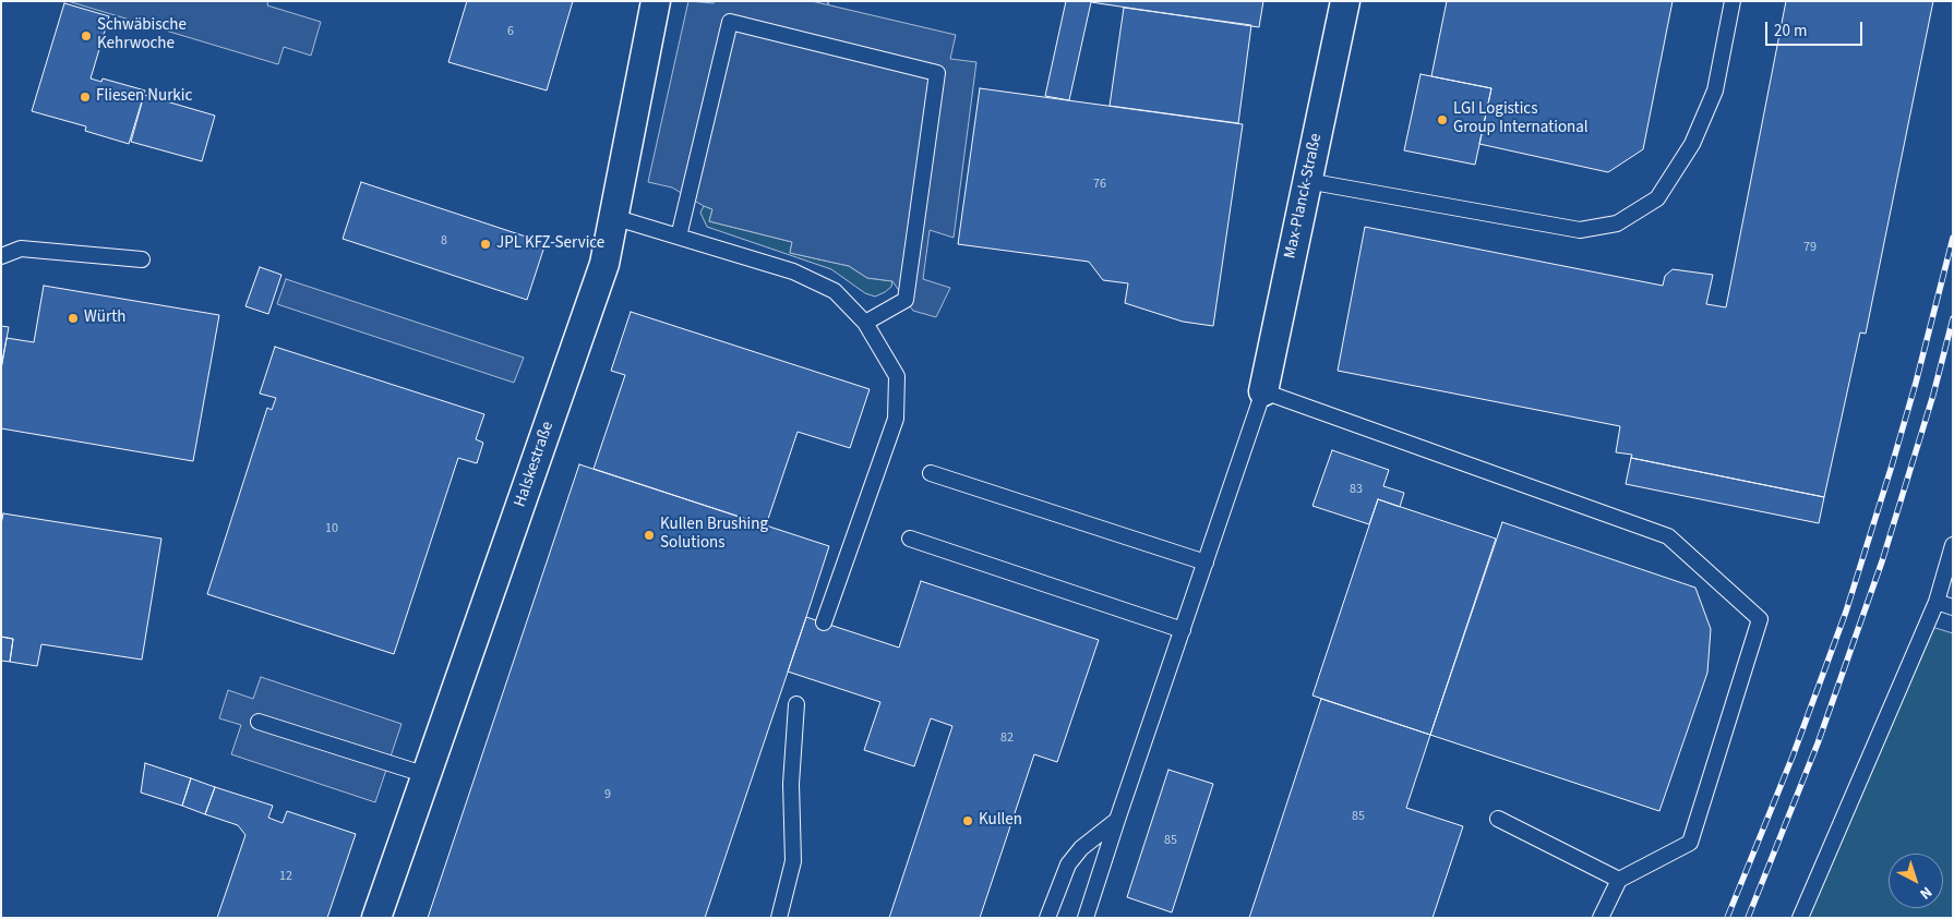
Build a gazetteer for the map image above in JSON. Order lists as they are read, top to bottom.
{
  "streets": {
    "street": ["Max-Planck-Straße", "Halskestraße"]
  },
  "places": [
    "Schwäbische Kehrwoche",
    "Fliesen Nurkic",
    "LGI Logistics Group International",
    "JPL KFZ-Service",
    "Würth",
    "Kullen Brushing Solutions",
    "Kullen"
  ],
  "house_numbers": [
    "6",
    "76",
    "8",
    "79",
    "83",
    "10",
    "82",
    "9",
    "85",
    "85",
    "12"
  ],
  "scale_bar": "20 m",
  "north": "bottom right"
}
